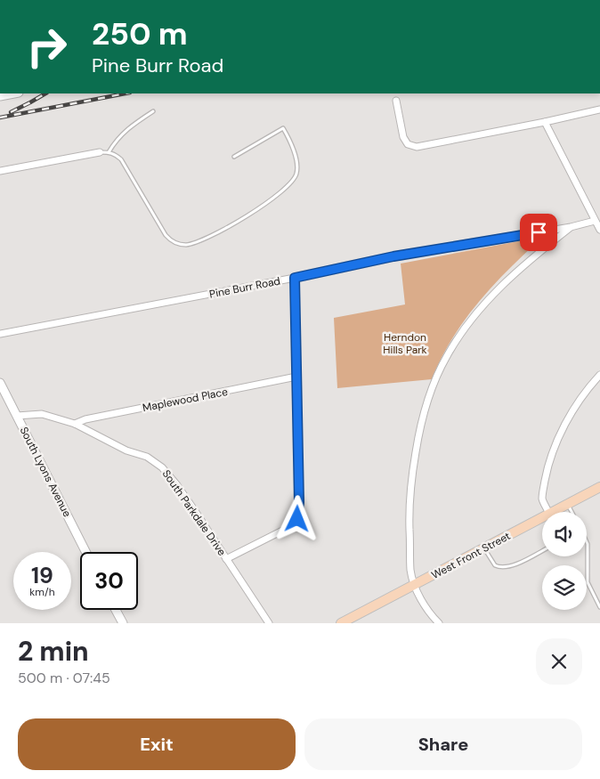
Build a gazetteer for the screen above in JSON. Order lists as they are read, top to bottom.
{
  "streets": {
    "main road": ["West Front Street"],
    "street": [
      "Pine Burr Road",
      "Maplewood Place",
      "South Lyons Avenue",
      "South Parkdale Drive"
    ]
  },
  "crossings": [
    ["Maplewood Place", "South Parkdale Drive"],
    ["South Lyons Avenue", "South Parkdale Drive"]
  ],
  "parks": ["Herndon Hills Park"],
  "page": {
    "turn": ["250 m", "Pine Burr Road"],
    "speed": "19 km/h",
    "limit": "30",
    "heading": ["2 min", "500 m · 07:45"],
    "buttons": ["Exit", "Share"]
  }
}
